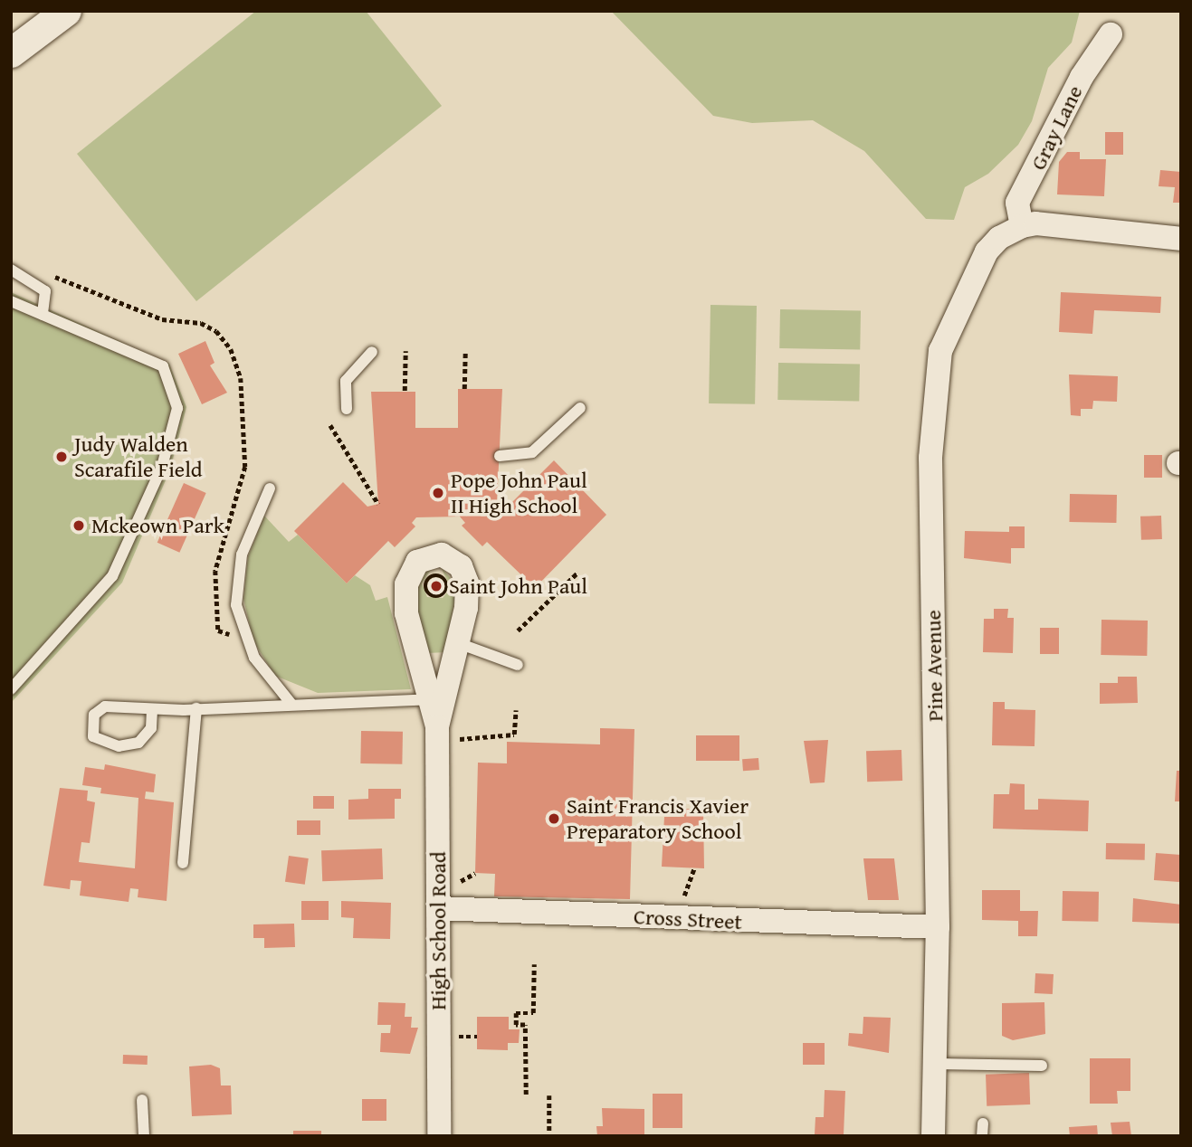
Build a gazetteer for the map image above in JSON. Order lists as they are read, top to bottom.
{
  "streets": {
    "street": [
      "Gray Lane",
      "Pine Avenue",
      "Cross Street",
      "High School Road"
    ]
  },
  "crossings": [
    ["Gray Lane", "Pine Avenue"],
    ["Pine Avenue", "Cross Street"],
    ["Cross Street", "High School Road"]
  ],
  "places": [
    "Judy Walden Scarafile Field",
    "Pope John Paul II High School",
    "Mckeown Park",
    "Saint John Paul",
    "Saint Francis Xavier Preparatory School"
  ]
}
